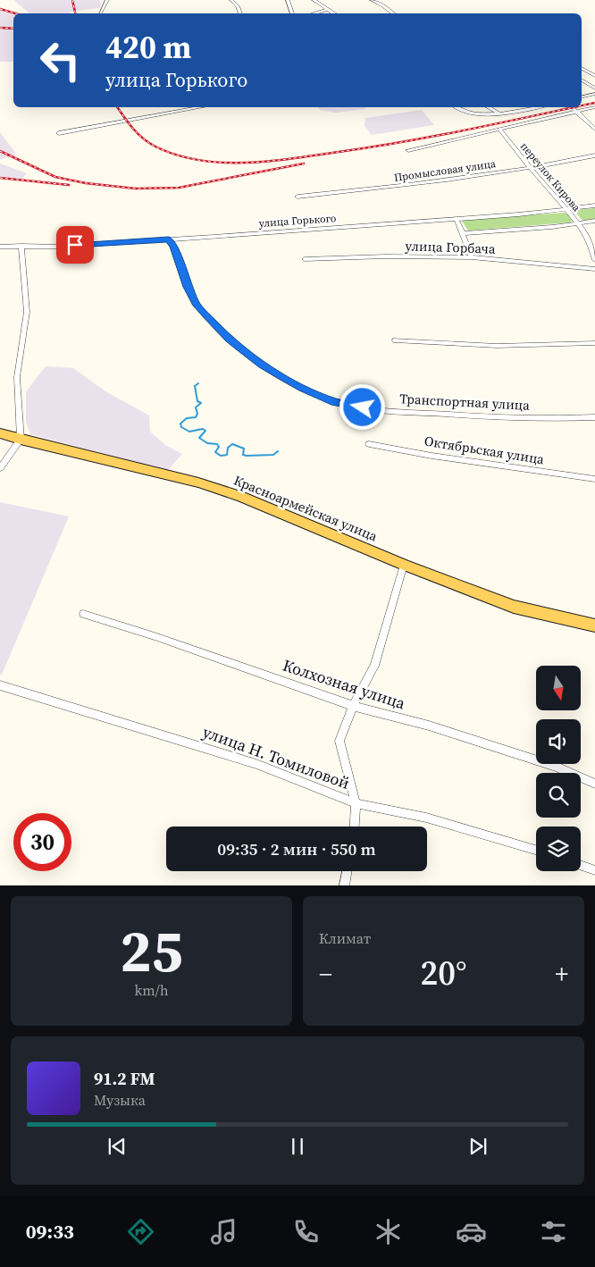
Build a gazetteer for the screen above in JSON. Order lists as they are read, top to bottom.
{
  "streets": {
    "main road": ["Красноармейская улица"],
    "street": [
      "Промысловая улица",
      "переулок Кирова",
      "улица Горького",
      "улица Горбача",
      "Транспортная улица",
      "Октябрьская улица",
      "Колхозная улица",
      "улица Н. Томиловой"
    ]
  },
  "crossings": [
    ["Промысловая улица", "переулок Кирова"],
    ["переулок Кирова", "улица Горького"],
    ["улица Горького", "Транспортная улица"]
  ],
  "north": "bottom",
  "page": {
    "turn": ["420 m", "улица Горького"],
    "limit": "30",
    "trip": "09:35 · 2 мин · 550 m",
    "tile": [
      ["25", "km/h"],
      "Климат"
    ],
    "heat": ["−", "20°", "+"],
    "song": ["91.2 FM", "Музыка"],
    "tabs": "09:33"
  }
}
